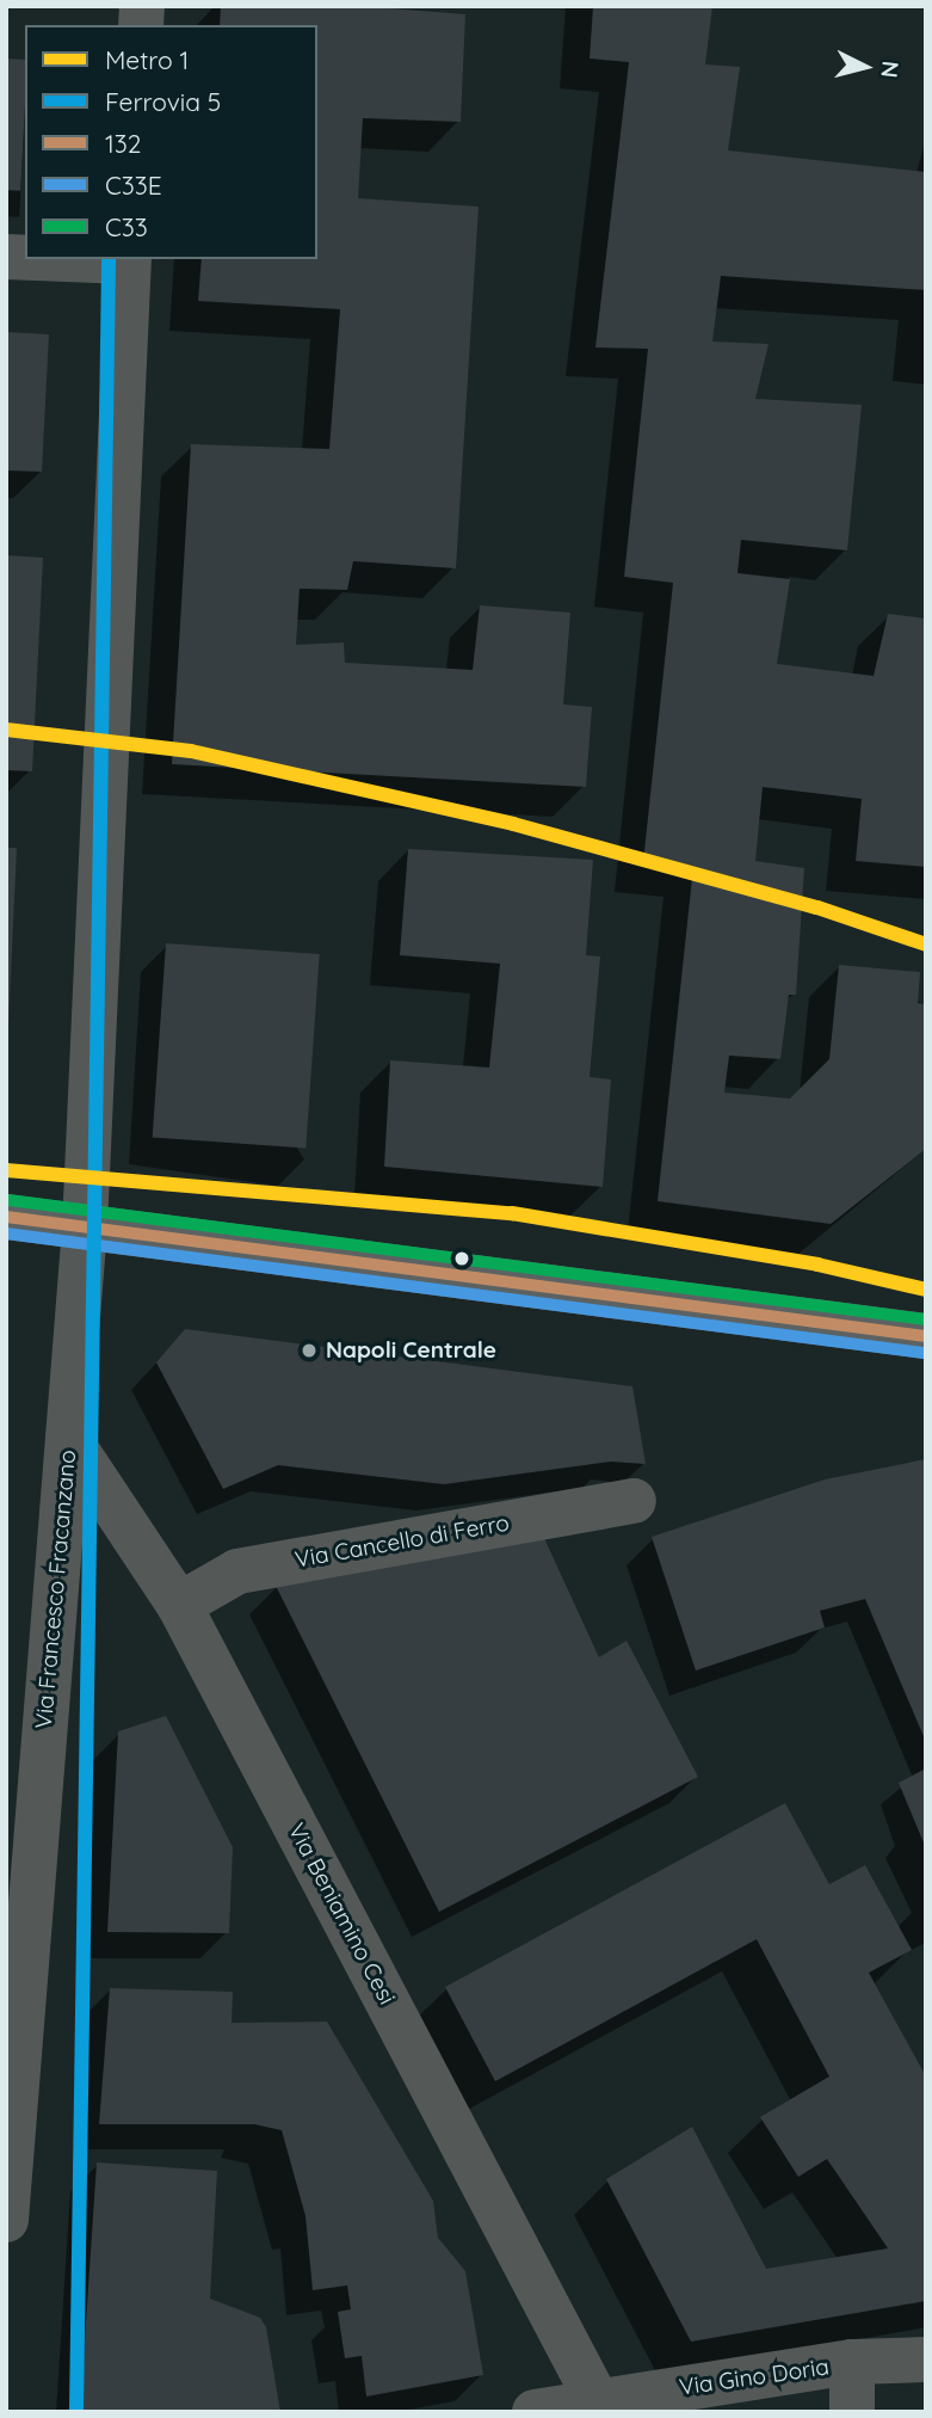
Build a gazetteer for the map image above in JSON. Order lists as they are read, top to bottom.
{
  "streets": {
    "street": [
      "Via Cancello di Ferro",
      "Via Francesco Fracanzano",
      "Via Beniamino Cesi",
      "Via Gino Doria"
    ]
  },
  "crossings": [
    ["Via Cancello di Ferro", "Via Beniamino Cesi"],
    ["Via Francesco Fracanzano", "Via Beniamino Cesi"],
    ["Via Beniamino Cesi", "Via Gino Doria"]
  ],
  "places": ["Napoli Centrale"],
  "lines": [
    "rail line 5",
    "metro line 1",
    "transit line C33",
    "transit line 132",
    "transit line C33E"
  ],
  "legend": [
    "Metro 1",
    "Ferrovia 5",
    "132",
    "C33E",
    "C33"
  ],
  "north": "right"
}
